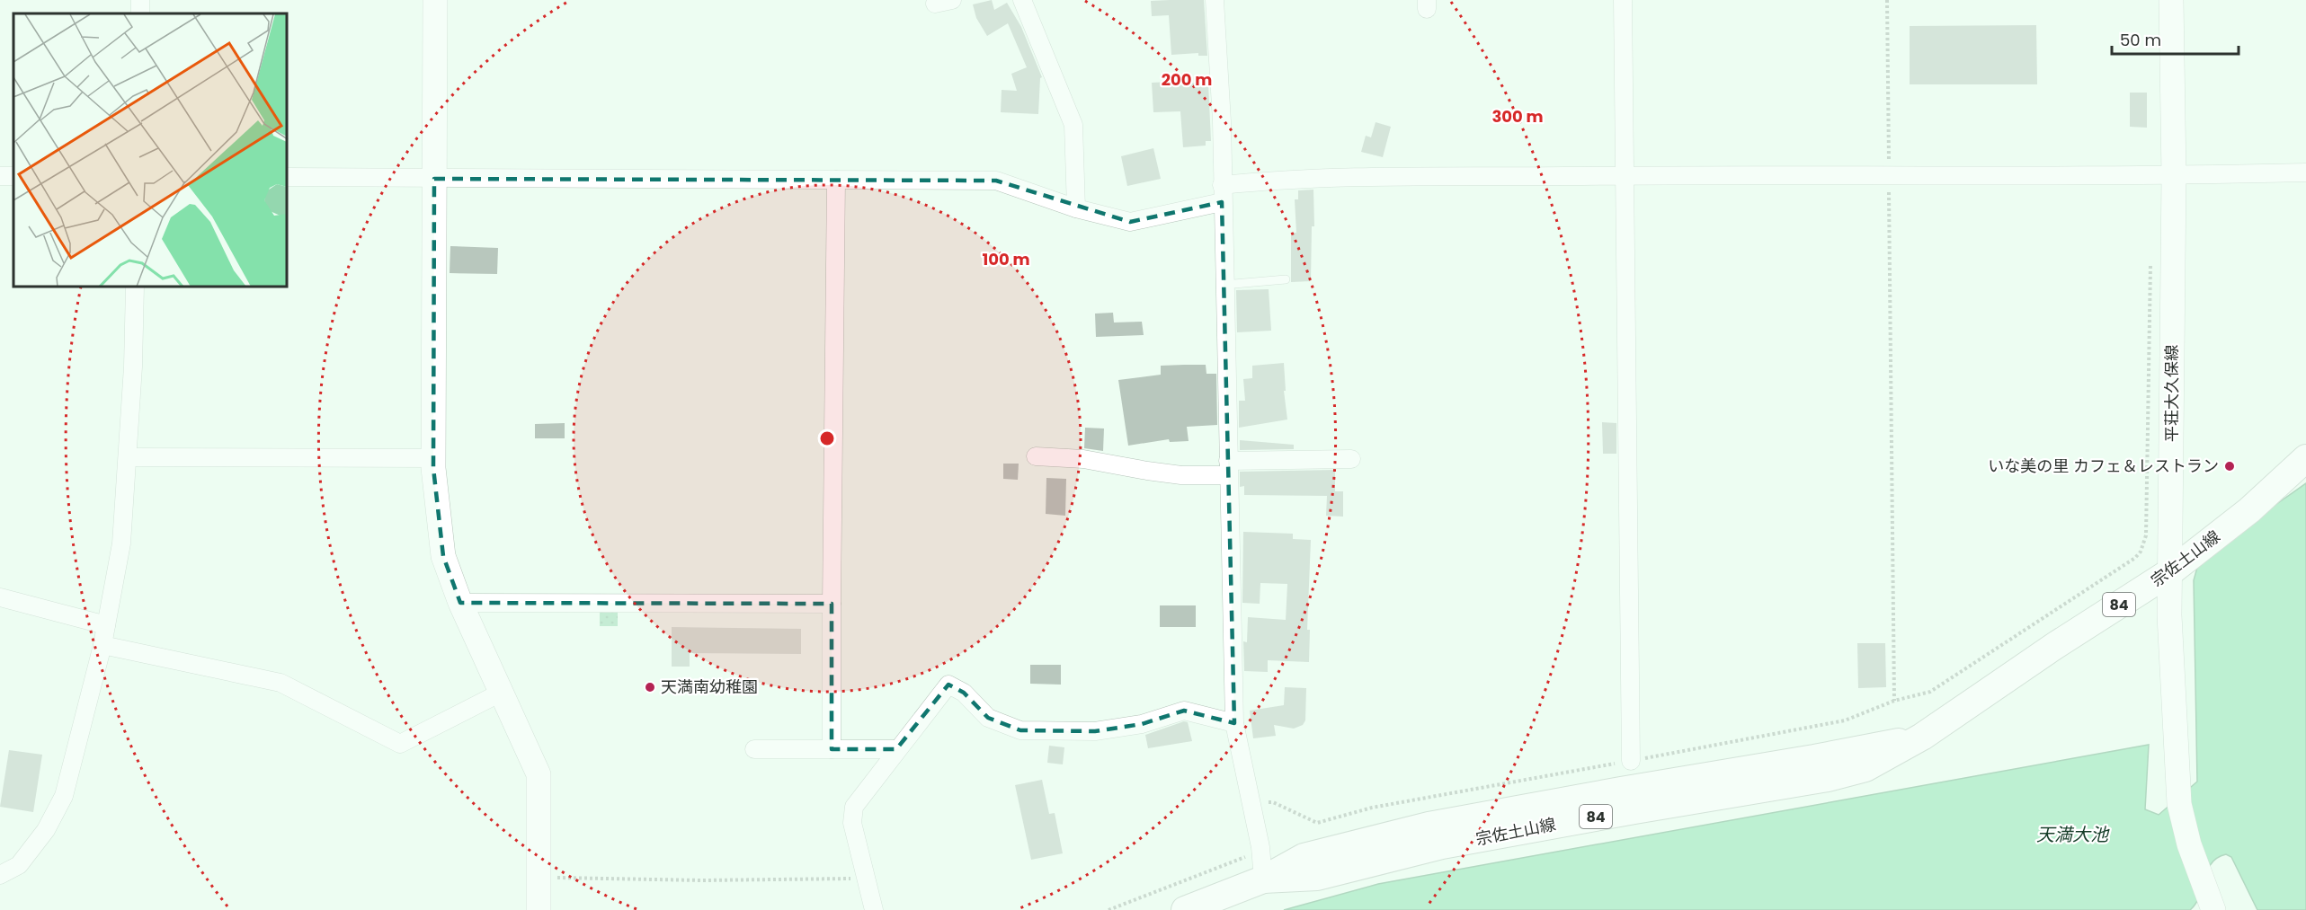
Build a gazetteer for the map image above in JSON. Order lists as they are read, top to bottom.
{
  "streets": {
    "main road": ["宗佐土山線", "84"],
    "street": ["平荘大久保線"]
  },
  "crossings": [
    ["平荘大久保線", "宗佐土山線"]
  ],
  "water": ["天満大池"],
  "places": ["いな美の里 カフェ＆レストラン", "天満南幼稚園"],
  "scale_bar": "50 m",
  "rings": ["200 m", "300 m", "100 m"]
}
